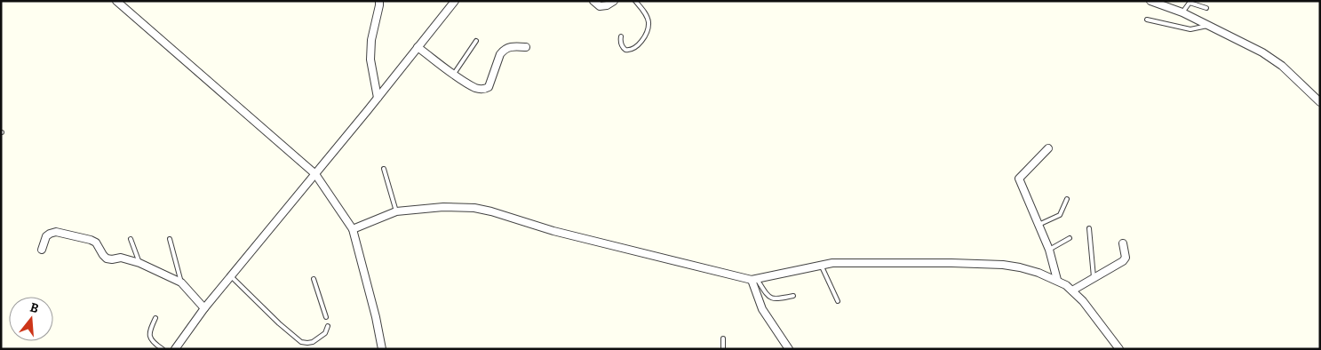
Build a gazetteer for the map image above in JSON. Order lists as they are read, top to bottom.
{
  "north": "top"
}
